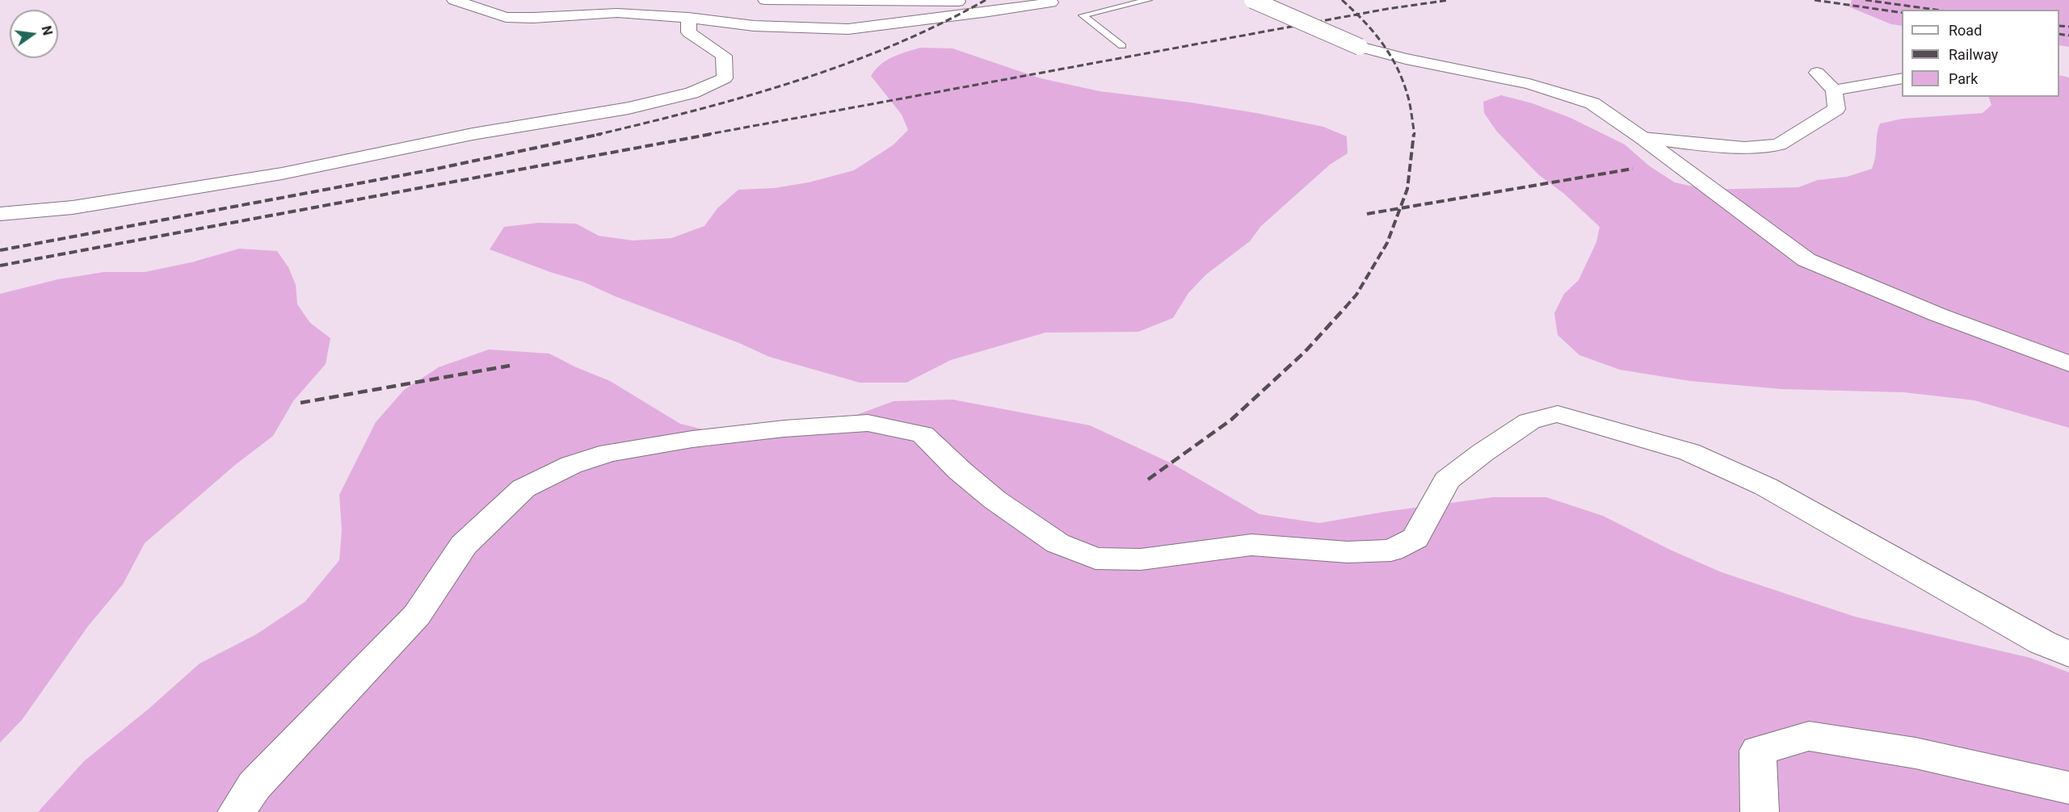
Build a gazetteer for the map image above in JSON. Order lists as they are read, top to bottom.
{
  "legend": ["Road", "Railway", "Park"],
  "north": "right"
}
